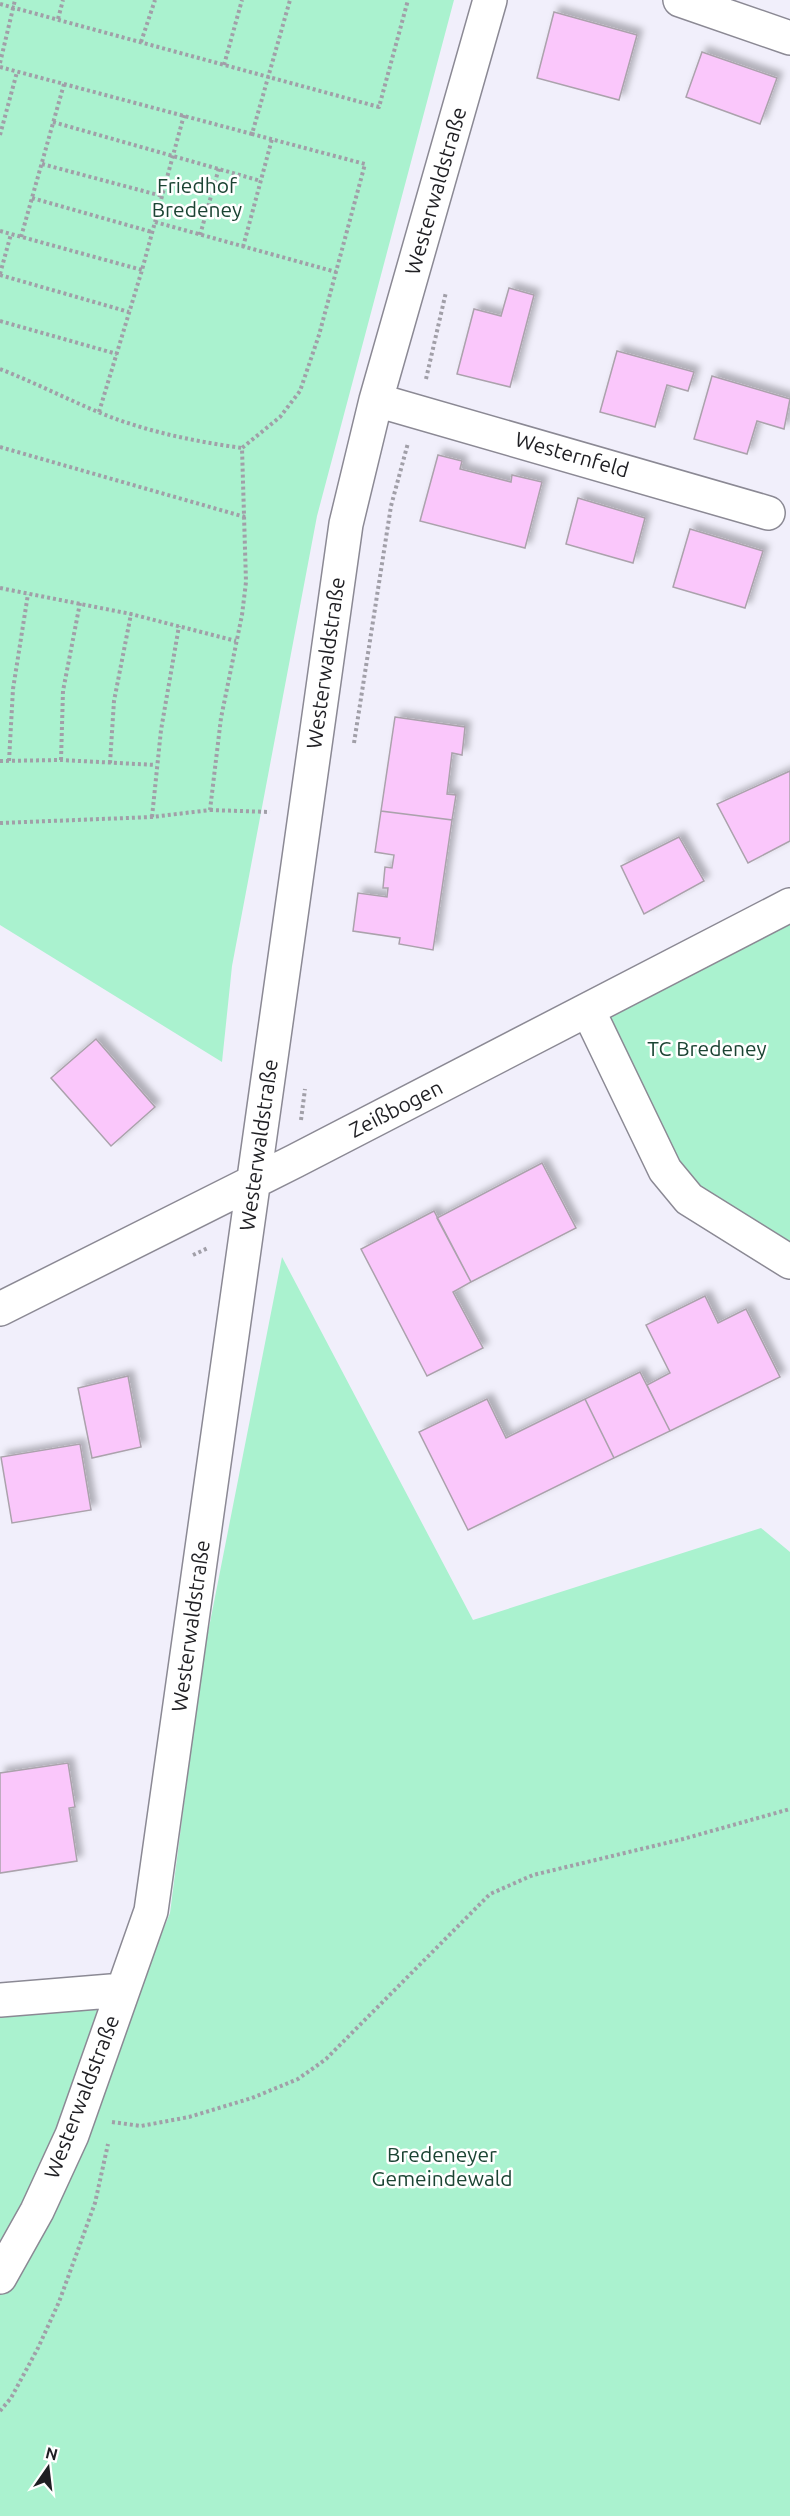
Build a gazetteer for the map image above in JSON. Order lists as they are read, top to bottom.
{
  "streets": {
    "street": ["Westerwaldstraße", "Westernfeld", "Zeißbogen"]
  },
  "crossings": [
    ["Westerwaldstraße", "Westernfeld"],
    ["Westerwaldstraße", "Zeißbogen"]
  ],
  "parks": ["Friedhof Bredeney", "TC Bredeney", "Bredeneyer Gemeindewald"],
  "north": "top"
}
